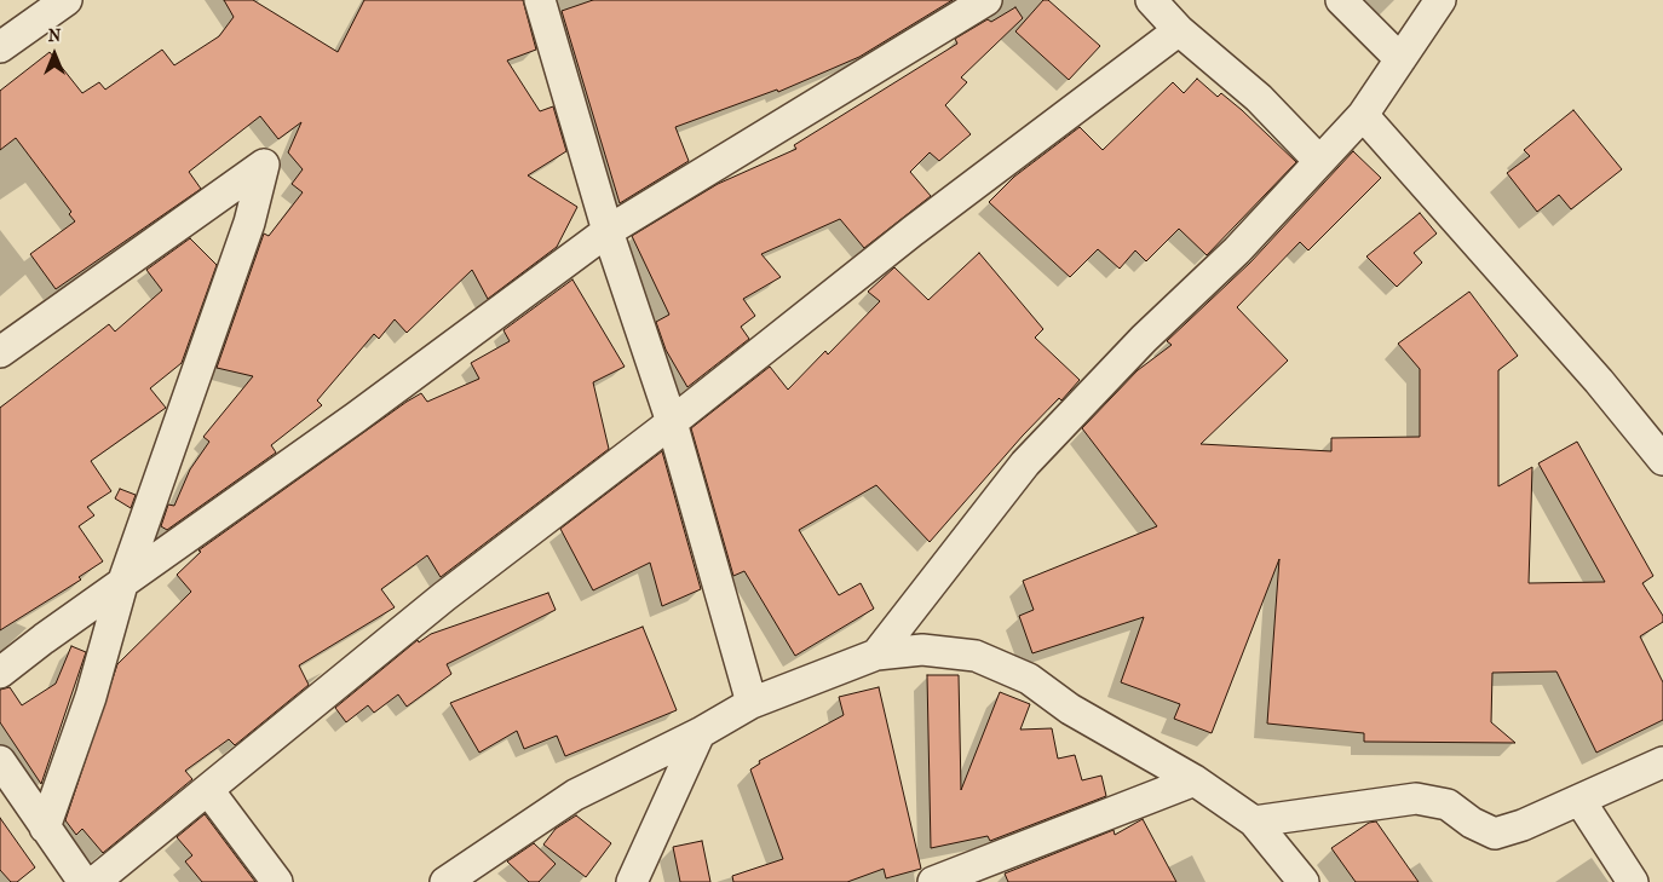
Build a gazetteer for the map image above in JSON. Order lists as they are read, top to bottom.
{
  "north": "top"
}
